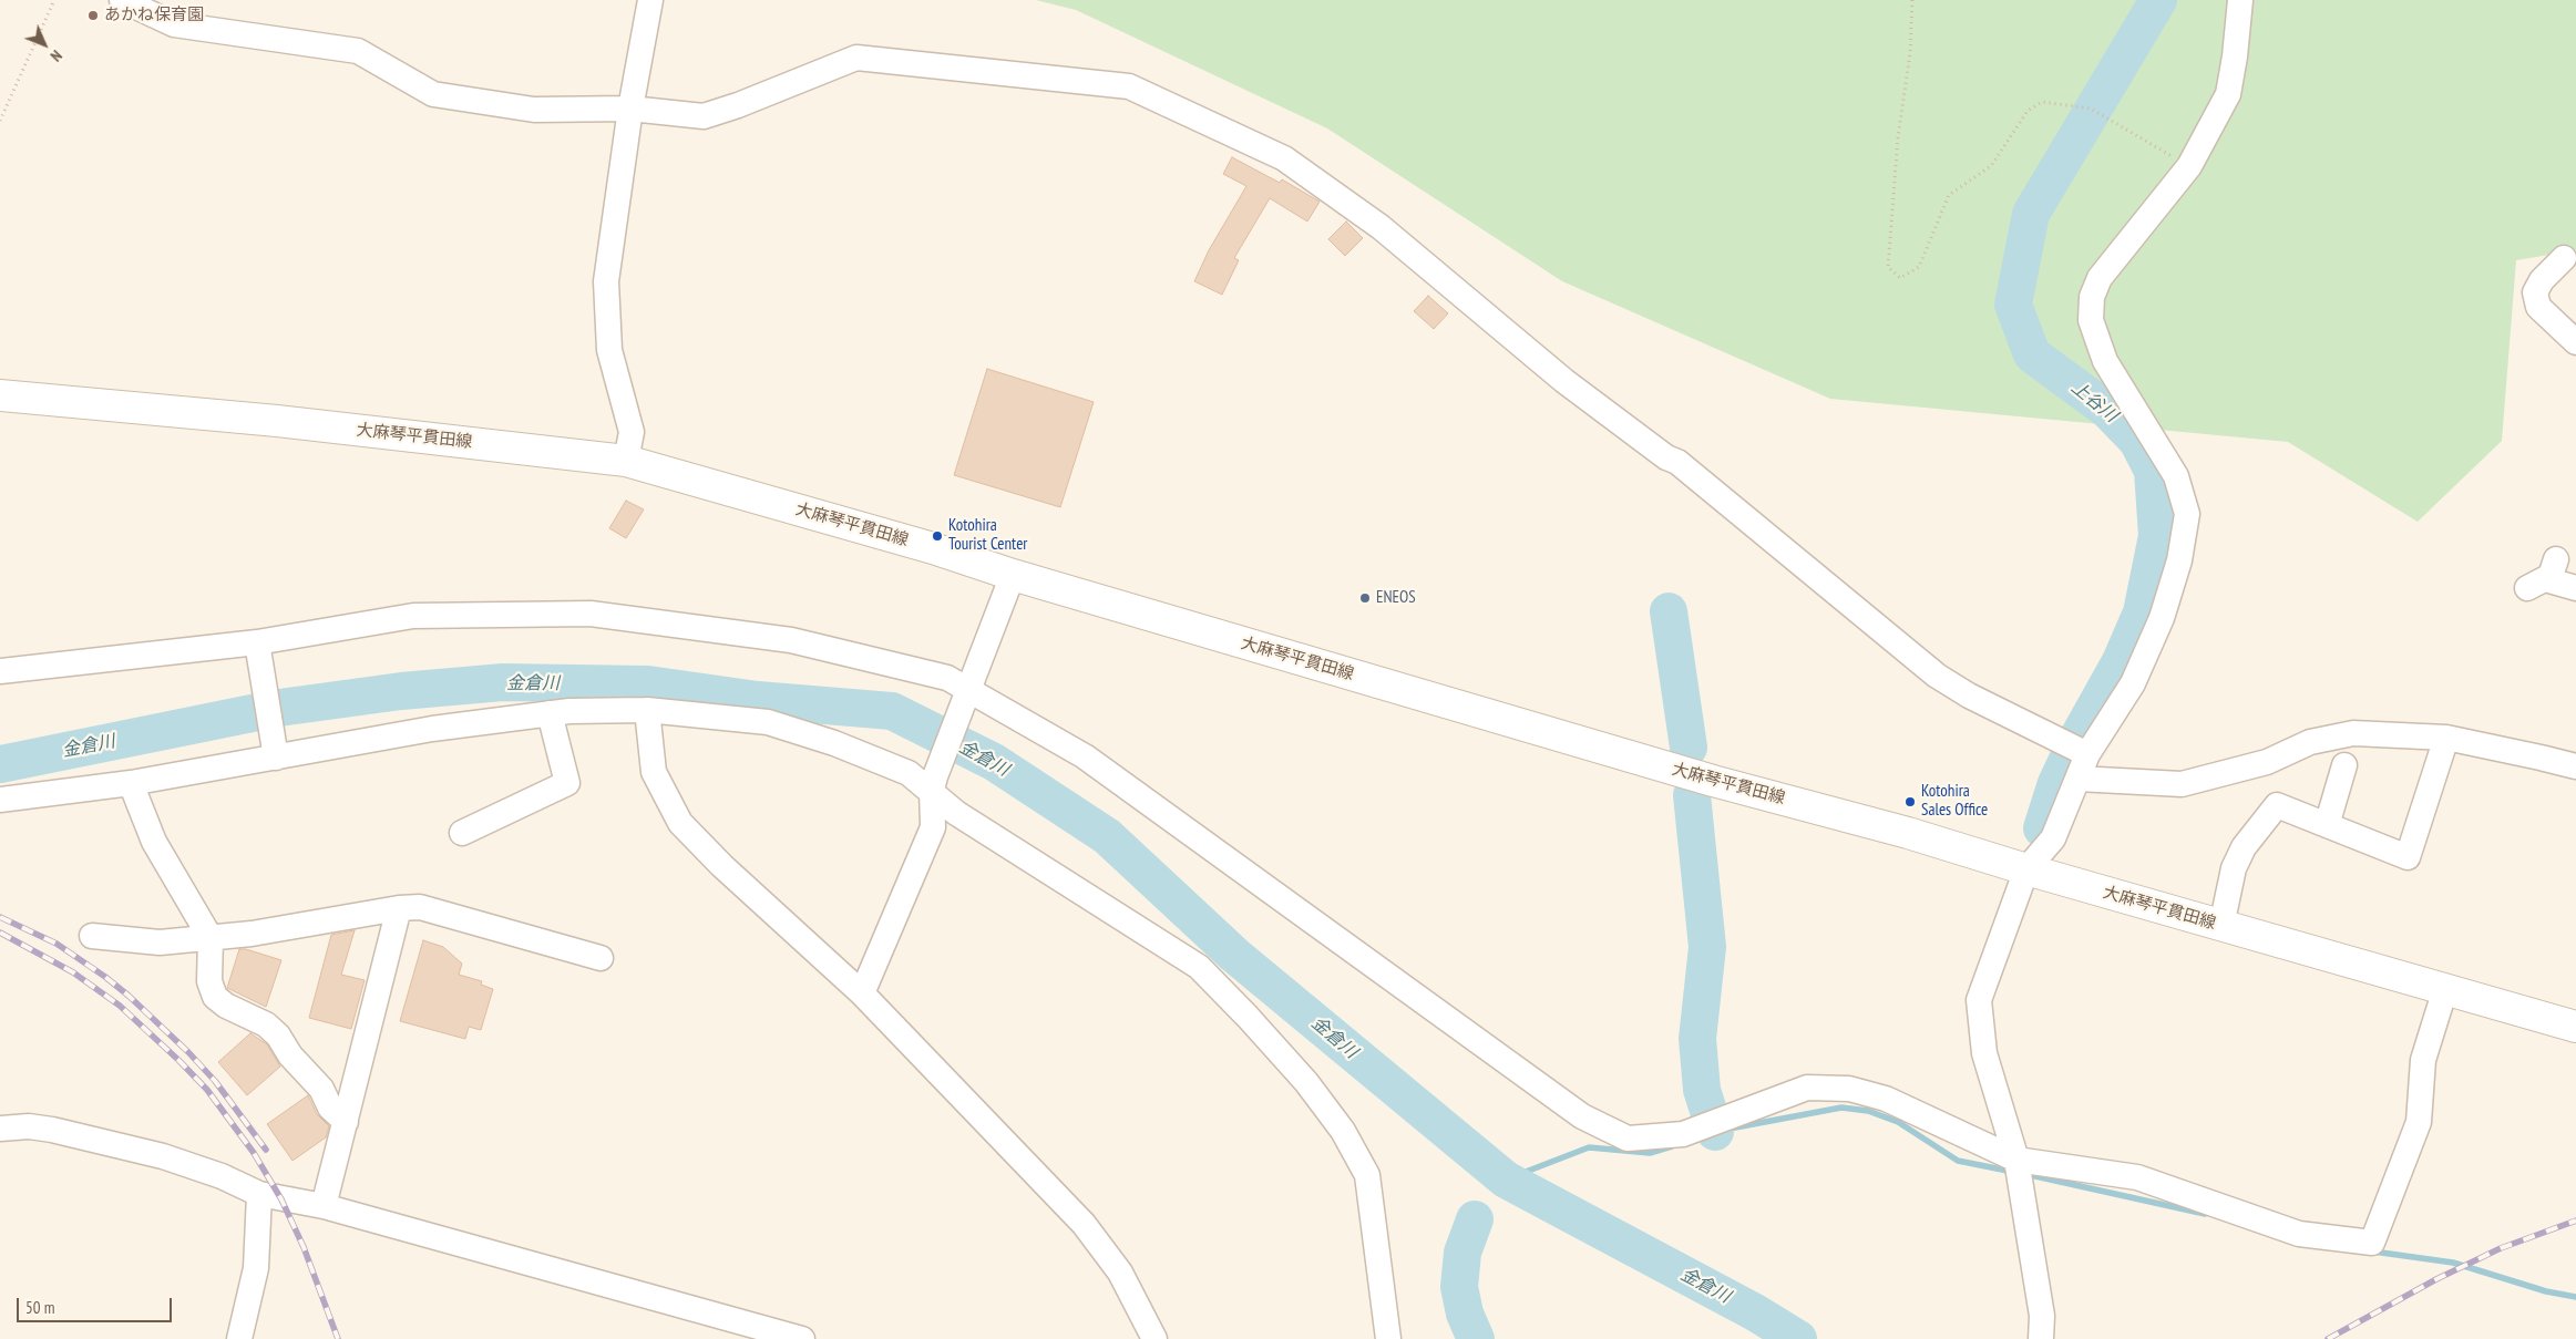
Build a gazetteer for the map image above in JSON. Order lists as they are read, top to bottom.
{
  "streets": {
    "main road": ["大麻琴平貫田線"]
  },
  "water": ["上谷川", "金倉川"],
  "places": [
    "あかね保育園",
    "Kotohira Tourist Center",
    "ENEOS",
    "Kotohira Sales Office"
  ],
  "scale_bar": "50 m",
  "north": "bottom right"
}
